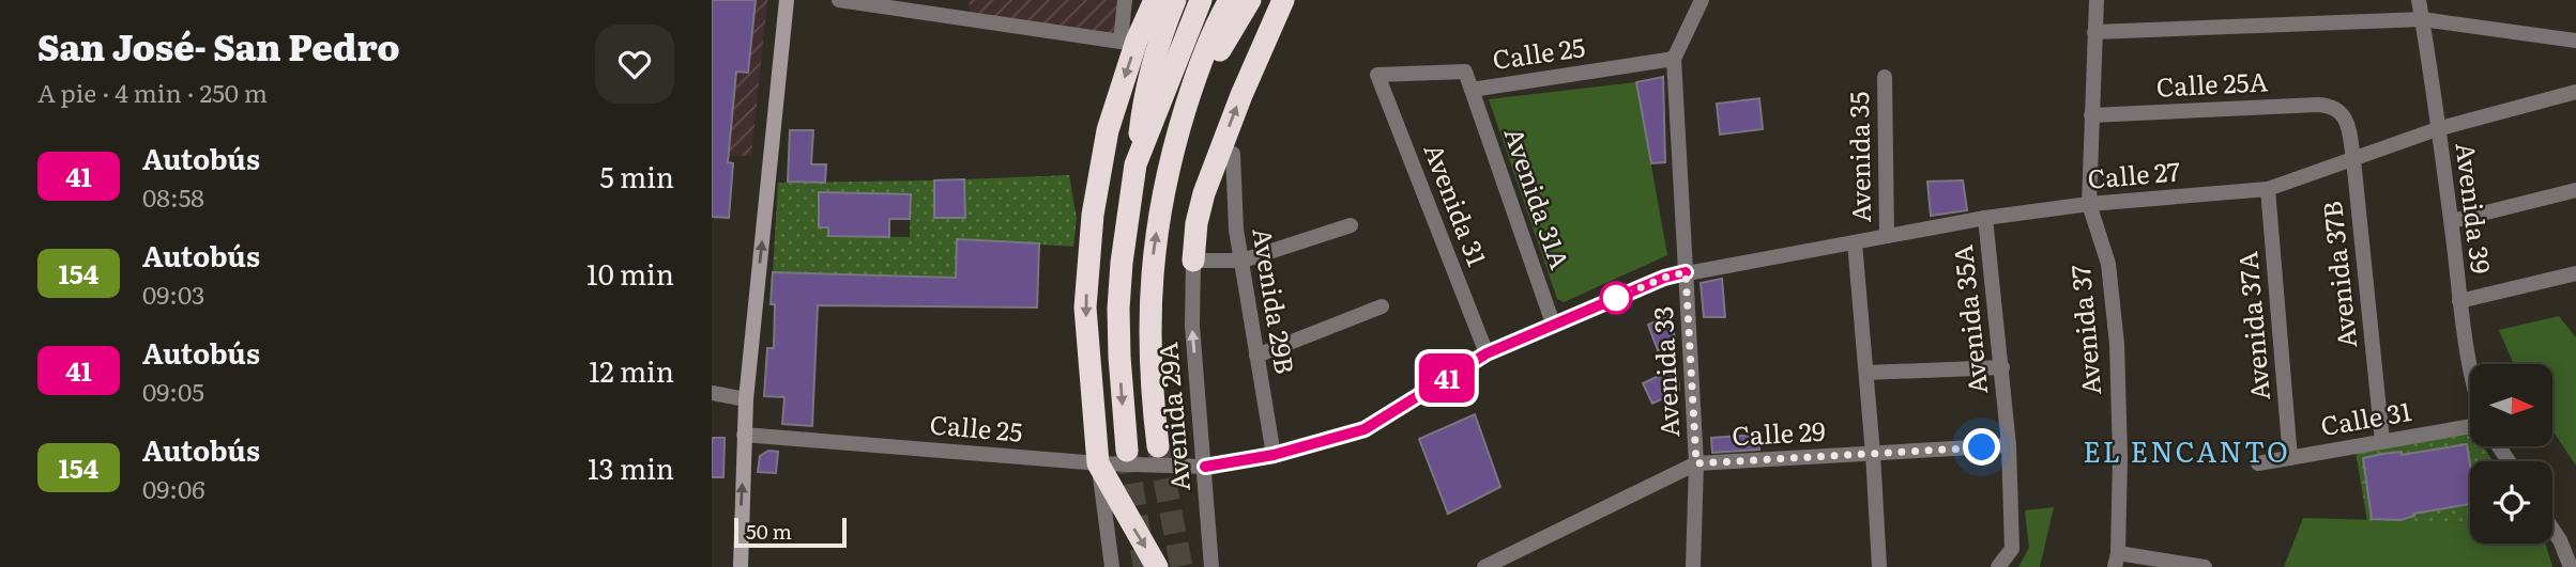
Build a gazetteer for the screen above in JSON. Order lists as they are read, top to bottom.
{
  "streets": {
    "street": [
      "Calle 25",
      "Calle 25A",
      "Avenida 35",
      "Calle 27",
      "Avenida 31A",
      "Avenida 31",
      "Avenida 39",
      "Avenida 37B",
      "Avenida 29B",
      "Avenida 35A",
      "Avenida 37A",
      "Avenida 37",
      "Avenida 33",
      "Avenida 29A",
      "Calle 31",
      "Calle 29"
    ]
  },
  "crossings": [
    ["Calle 25", "Calle 27"],
    ["Calle 25", "Avenida 31A"],
    ["Calle 25", "Avenida 31"],
    ["Calle 25", "Avenida 29B"],
    ["Calle 25", "Avenida 33"],
    ["Calle 25", "Avenida 29A"],
    ["Calle 25A", "Avenida 37B"],
    ["Calle 25A", "Avenida 37"],
    ["Avenida 35", "Calle 27"],
    ["Avenida 35", "Calle 29"],
    ["Calle 27", "Avenida 31A"],
    ["Calle 27", "Avenida 31"],
    ["Calle 27", "Avenida 39"],
    ["Calle 27", "Avenida 37B"],
    ["Calle 27", "Avenida 35A"],
    ["Calle 27", "Avenida 37A"],
    ["Calle 27", "Avenida 37"],
    ["Calle 27", "Avenida 33"],
    ["Avenida 37B", "Calle 31"],
    ["Avenida 35A", "Calle 29"],
    ["Avenida 37A", "Calle 31"],
    ["Avenida 33", "Calle 29"]
  ],
  "one_way": ["Avenida 29A"],
  "districts": ["EL ENCANTO"],
  "lines": ["bus line 41"],
  "scale_bar": "50 m",
  "north": "right",
  "page": {
    "heading": ["San José- San Pedro", "A pie · 4 min · 250 m"],
    "on_map": "41",
    "list": [
      {
        "mark": "41",
        "name": "Autobús",
        "note": "08:58",
        "value": "5 min"
      },
      {
        "mark": "154",
        "name": "Autobús",
        "note": "09:03",
        "value": "10 min"
      },
      {
        "mark": "41",
        "name": "Autobús",
        "note": "09:05",
        "value": "12 min"
      },
      {
        "mark": "154",
        "name": "Autobús",
        "note": "09:06",
        "value": "13 min"
      }
    ],
    "scale": "50 m"
  }
}
